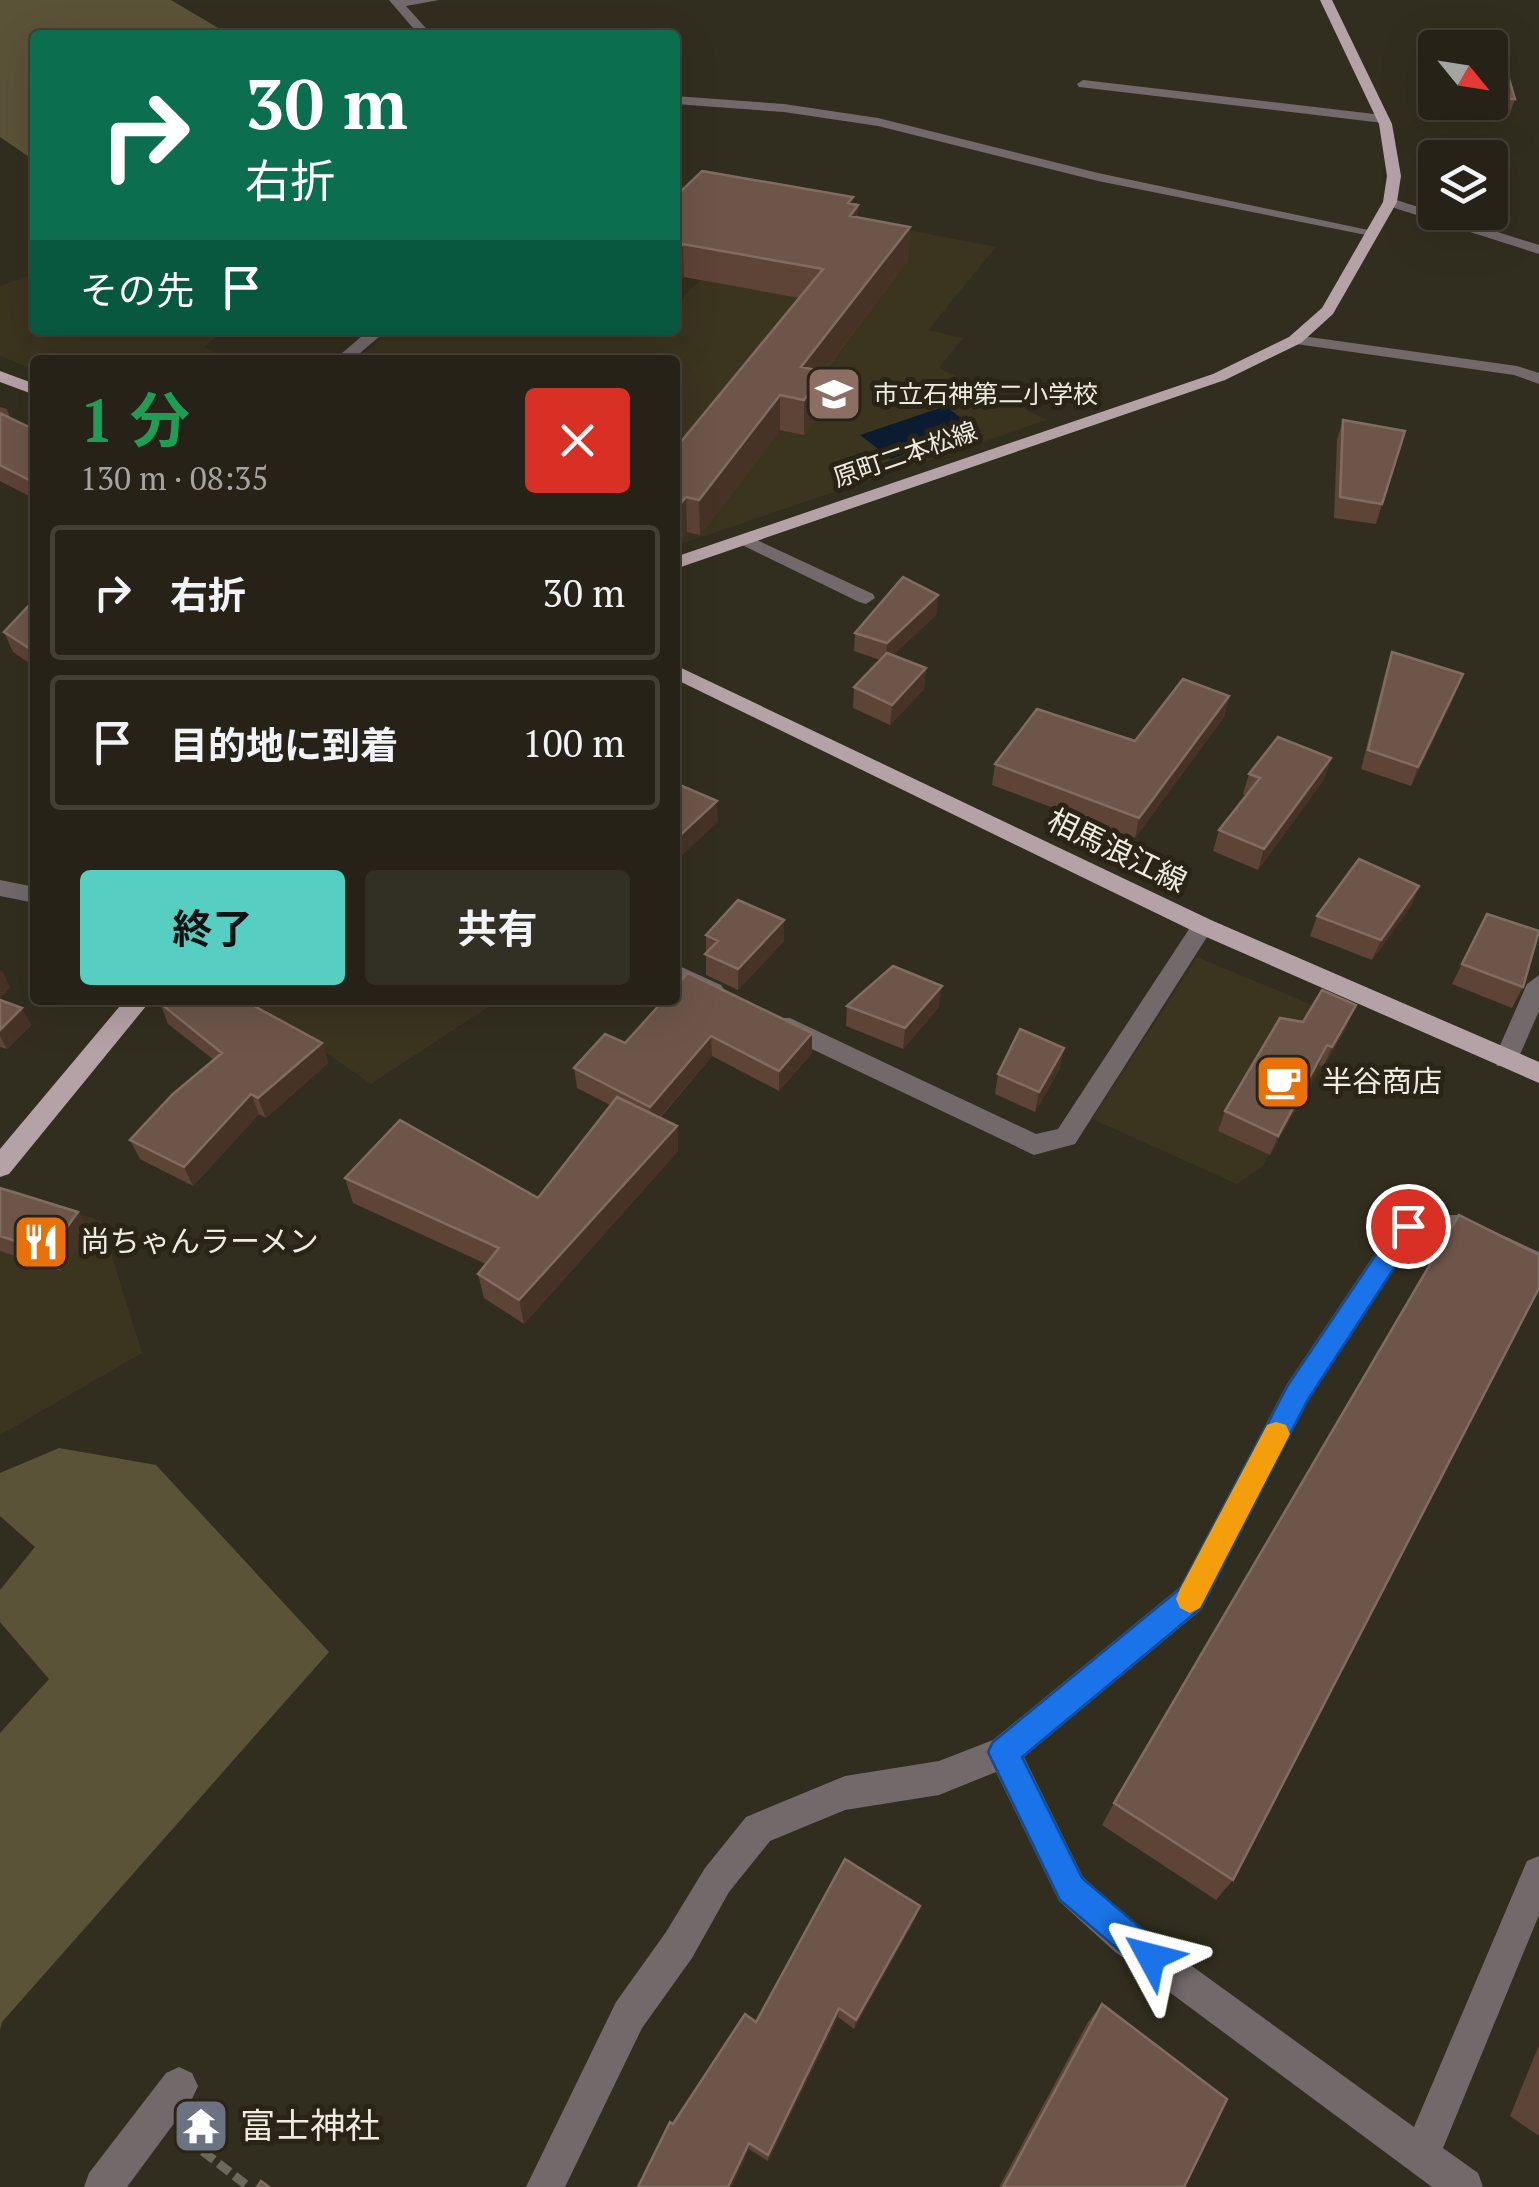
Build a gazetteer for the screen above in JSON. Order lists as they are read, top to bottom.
{
  "streets": {
    "main road": ["原町二本松線", "相馬浪江線"]
  },
  "places": {
    "school or university": ["市立石神第二小学校"],
    "cafe": ["半谷商店"],
    "restaurant": ["尚ちゃんラーメン"],
    "temple": ["富士神社"]
  },
  "north": "bottom right",
  "page": {
    "turn": ["30 m", "右折"],
    "then": "その先",
    "heading": ["1 分", "130 m · 08:35"],
    "list": [
      {
        "name": "右折",
        "value": "30 m"
      },
      {
        "name": "目的地に到着",
        "value": "100 m"
      }
    ],
    "buttons": ["終了", "共有"]
  }
}
